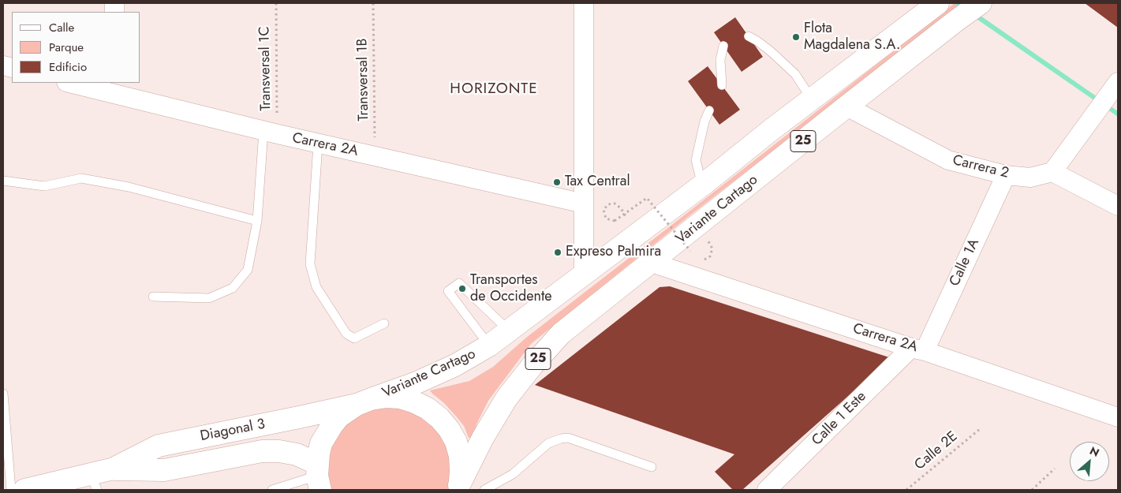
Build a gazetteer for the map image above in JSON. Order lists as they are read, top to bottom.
{
  "streets": {
    "main road": ["25", "Variante Cartago", "Diagonal 3"],
    "street": [
      "Carrera 2A",
      "Carrera 2",
      "Calle 1A",
      "Calle 1 Este"
    ],
    "path": ["Transversal 1C", "Transversal 1B", "Calle 2E"]
  },
  "crossings": [
    ["Transversal 1C", "Carrera 2A"],
    ["Transversal 1B", "Carrera 2A"],
    ["25", "Variante Cartago"],
    ["25", "Diagonal 3"],
    ["Carrera 2A", "Variante Cartago"],
    ["Carrera 2A", "Calle 1A"],
    ["Carrera 2A", "Calle 1 Este"],
    ["Carrera 2", "Variante Cartago"],
    ["Carrera 2", "Calle 1A"],
    ["Variante Cartago", "Diagonal 3"],
    ["Calle 1A", "Calle 1 Este"]
  ],
  "districts": ["HORIZONTE"],
  "places": [
    "Flota Magdalena S.A.",
    "Tax Central",
    "Expreso Palmira",
    "Transportes de Occidente"
  ],
  "legend": ["Calle", "Parque", "Edificio"],
  "north": "top right"
}
